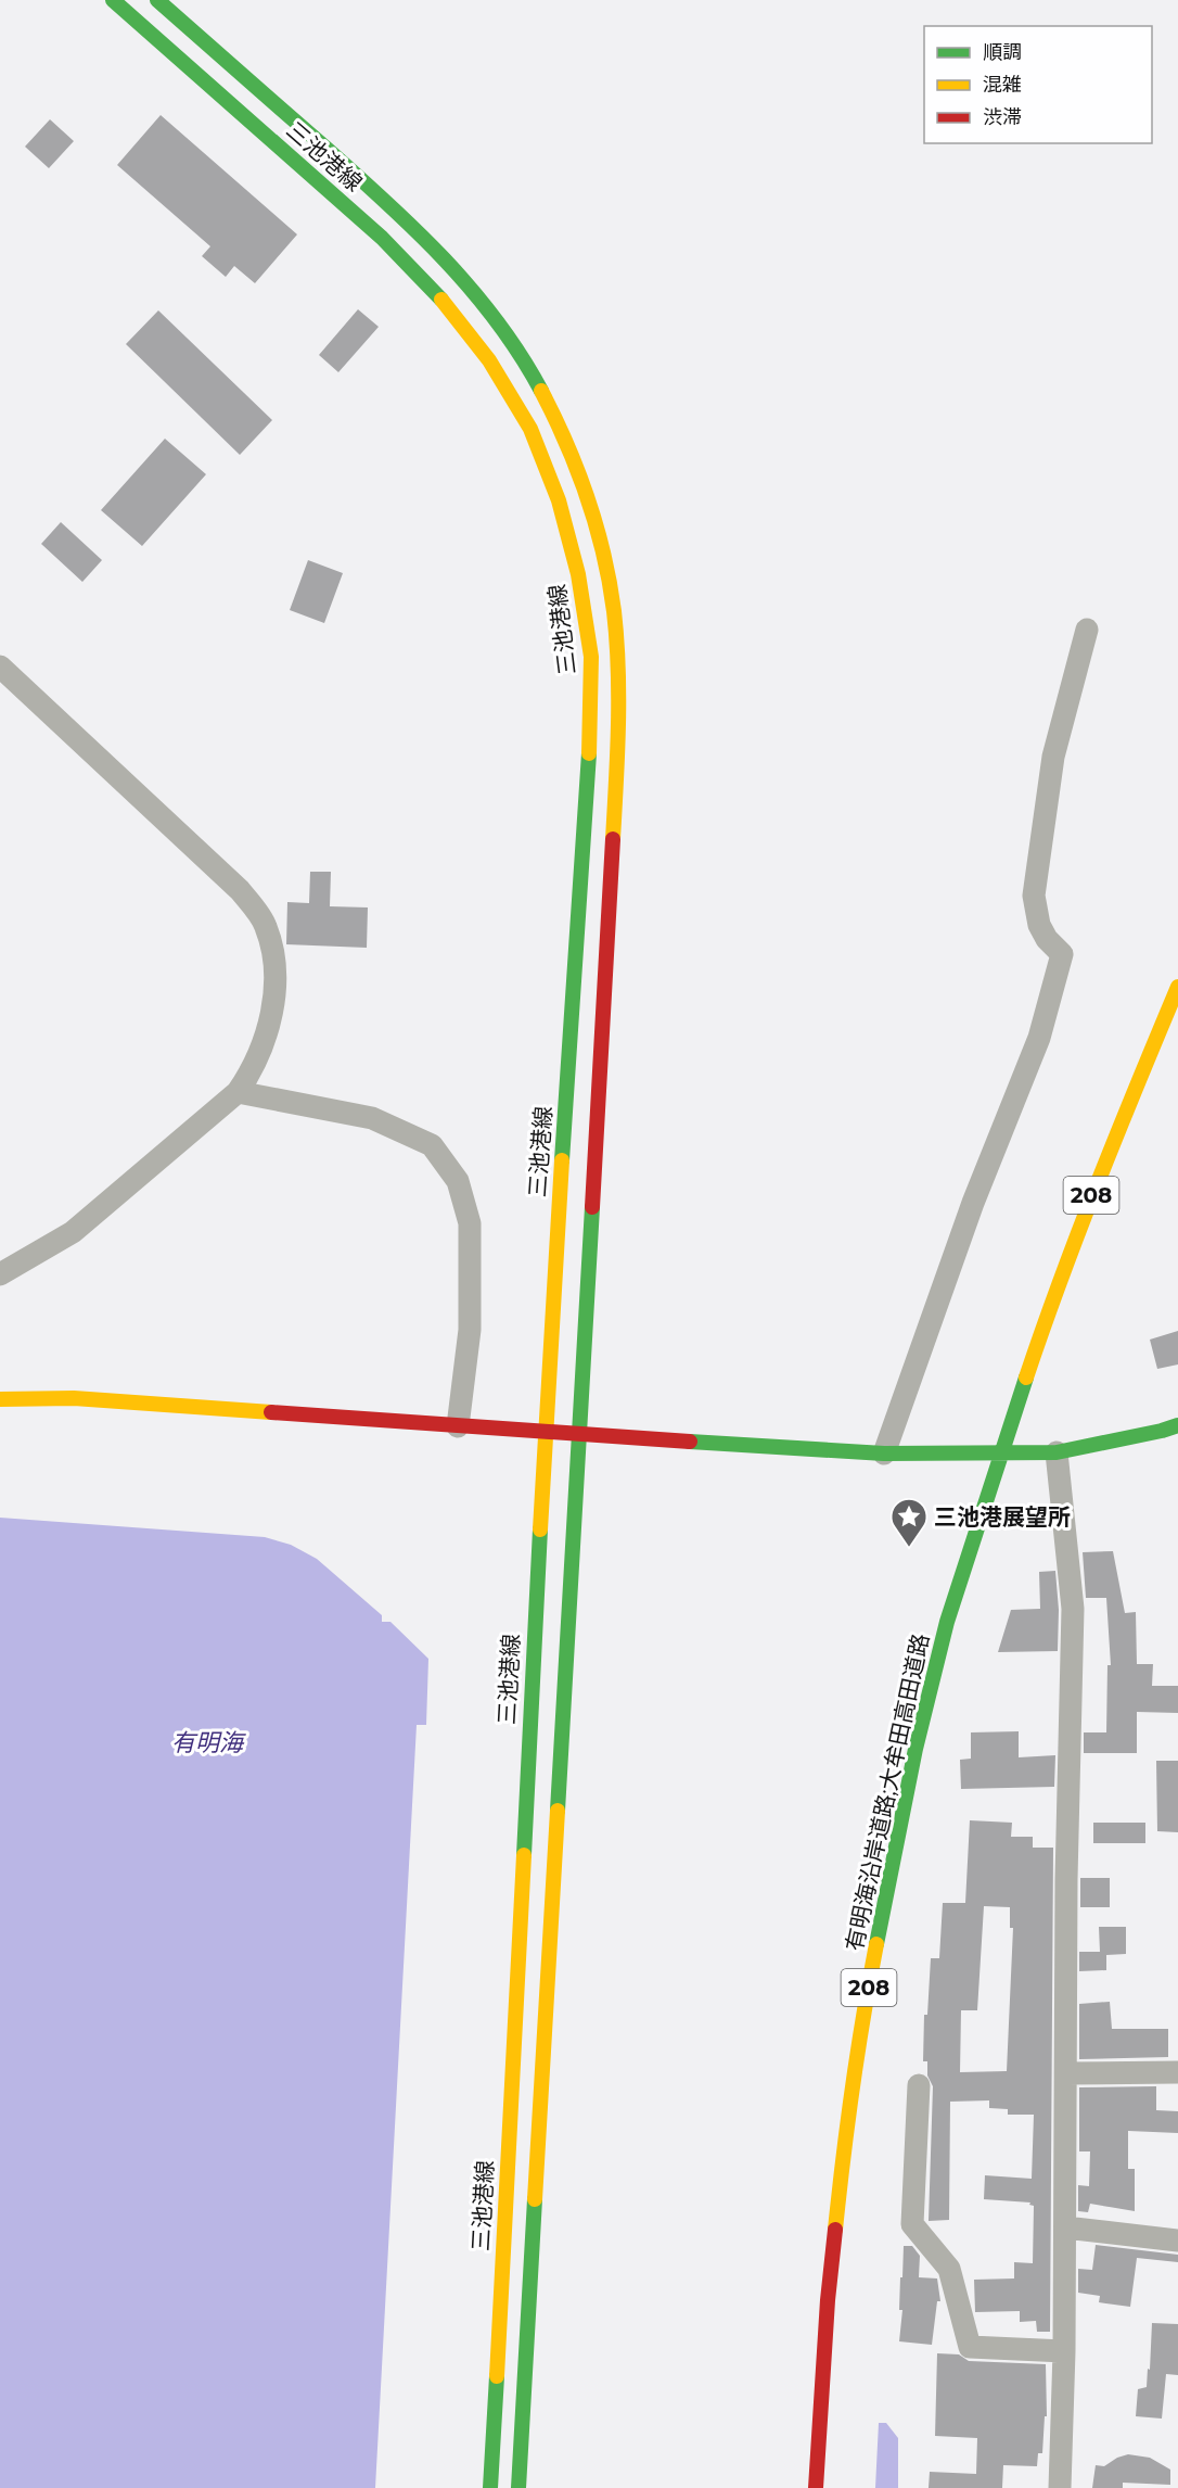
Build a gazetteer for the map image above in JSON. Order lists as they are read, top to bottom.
{
  "streets": {
    "main road": ["三池港線", "208", "有明海沿岸道路;大牟田高田道路"]
  },
  "water": ["有明海"],
  "places": {
    "place": ["三池港展望所"]
  },
  "legend": ["順調", "混雑", "渋滞"]
}
